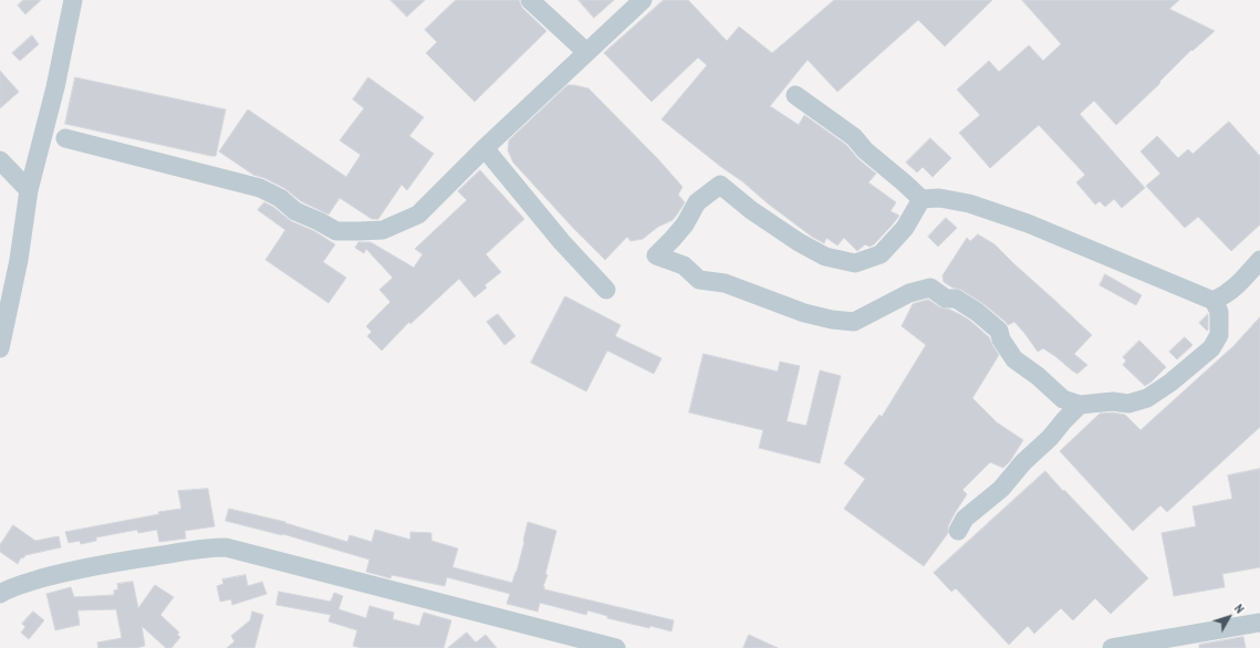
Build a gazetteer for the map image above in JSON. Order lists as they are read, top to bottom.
{
  "north": "top right"
}
